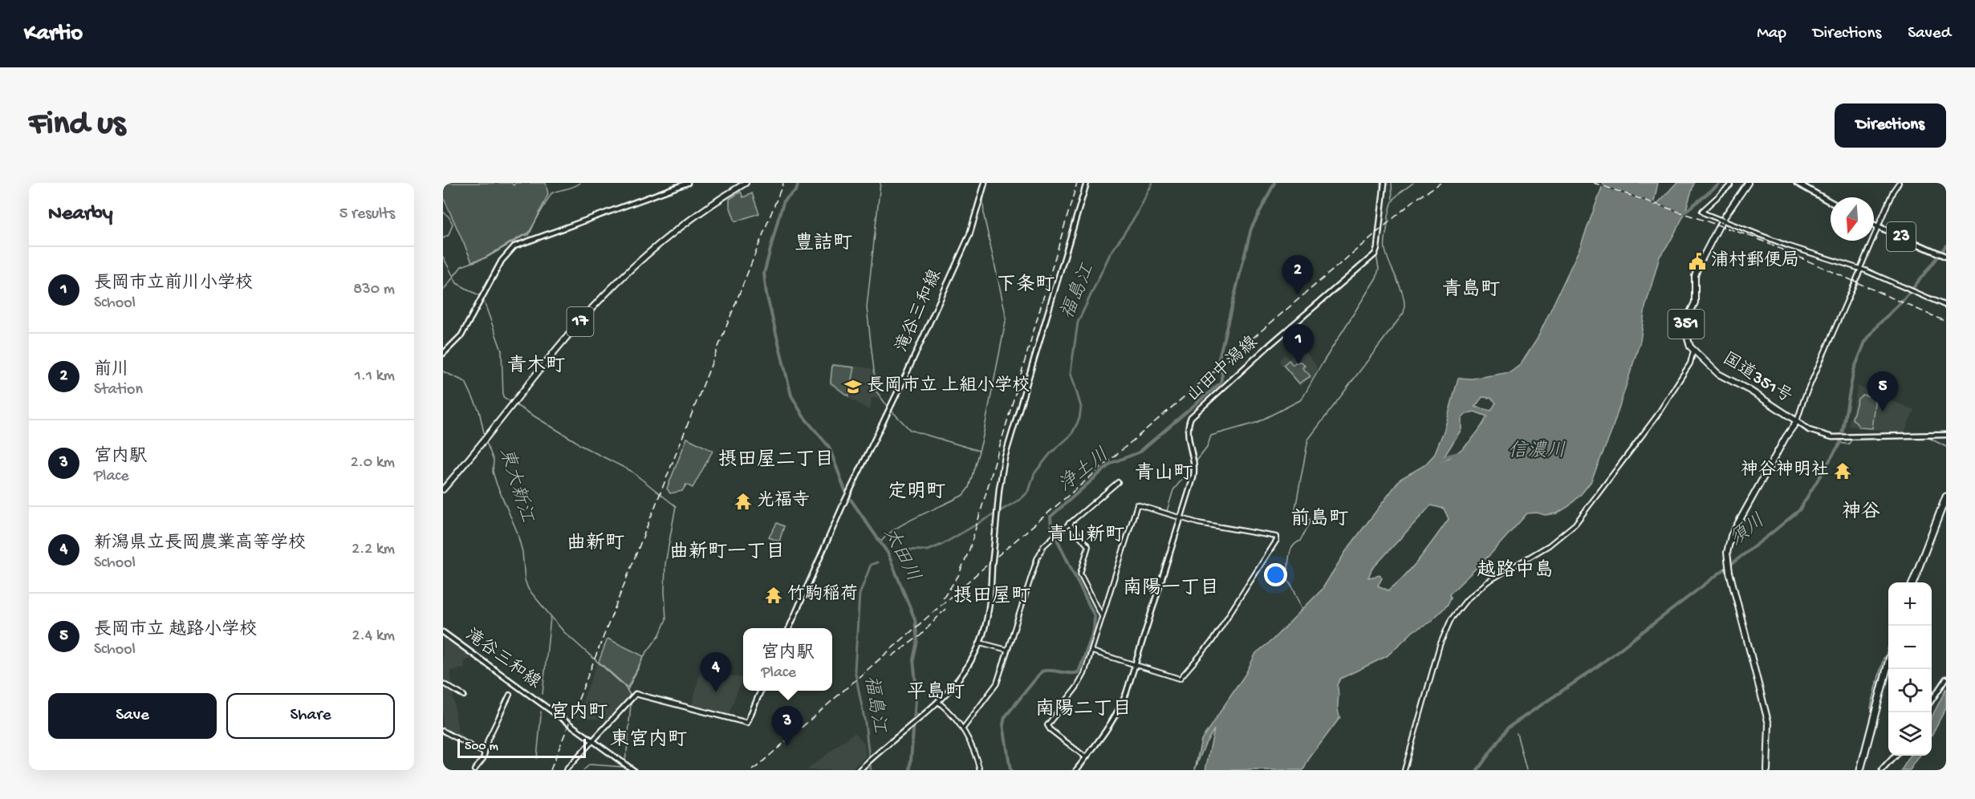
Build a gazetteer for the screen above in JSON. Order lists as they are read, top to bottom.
{
  "streets": {
    "highway": ["17", "351", "国道351号"],
    "main road": ["23", "滝谷三和線", "山田中潟線"]
  },
  "districts": [
    "豊詰町",
    "下条町",
    "青島町",
    "青木町",
    "摂田屋二丁目",
    "青山町",
    "定明町",
    "神谷",
    "前島町",
    "青山新町",
    "曲新町",
    "曲新町一丁目",
    "越路中島",
    "南陽一丁目",
    "摂田屋町",
    "平島町",
    "南陽二丁目",
    "宮内町",
    "東宮内町"
  ],
  "water": [
    "福島江",
    "信濃川",
    "浄土川",
    "東大新江",
    "須川",
    "太田川"
  ],
  "places": {
    "public building": ["浦村郵便局"],
    "school or university": ["長岡市立 上組小学校"],
    "temple": ["神谷神明社", "光福寺", "竹駒稲荷"]
  },
  "scale_bar": "500 m",
  "north": "bottom",
  "page": {
    "header": "Kartio",
    "nav": ["Map", "Directions", "Saved"],
    "buttons": [
      "Directions",
      ["Save", "Share"]
    ],
    "title": "Find us",
    "heading": ["Nearby", "5 results"],
    "list": [
      {
        "mark": "1",
        "name": "長岡市立前川小学校",
        "note": "School",
        "value": "830 m"
      },
      {
        "mark": "2",
        "name": "前川",
        "note": "Station",
        "value": "1.1 km"
      },
      {
        "mark": "3",
        "name": "宮内駅",
        "note": "Place",
        "value": "2.0 km"
      },
      {
        "mark": "4",
        "name": "新潟県立長岡農業高等学校",
        "note": "School",
        "value": "2.2 km"
      },
      {
        "mark": "5",
        "name": "長岡市立 越路小学校",
        "note": "School",
        "value": "2.4 km"
      }
    ],
    "pins": [
      "2",
      "1",
      "5",
      "4",
      "3"
    ],
    "map_buttons": ["+", "−"],
    "popup": ["宮内駅", "Place"],
    "scale": "500 m"
  }
}
